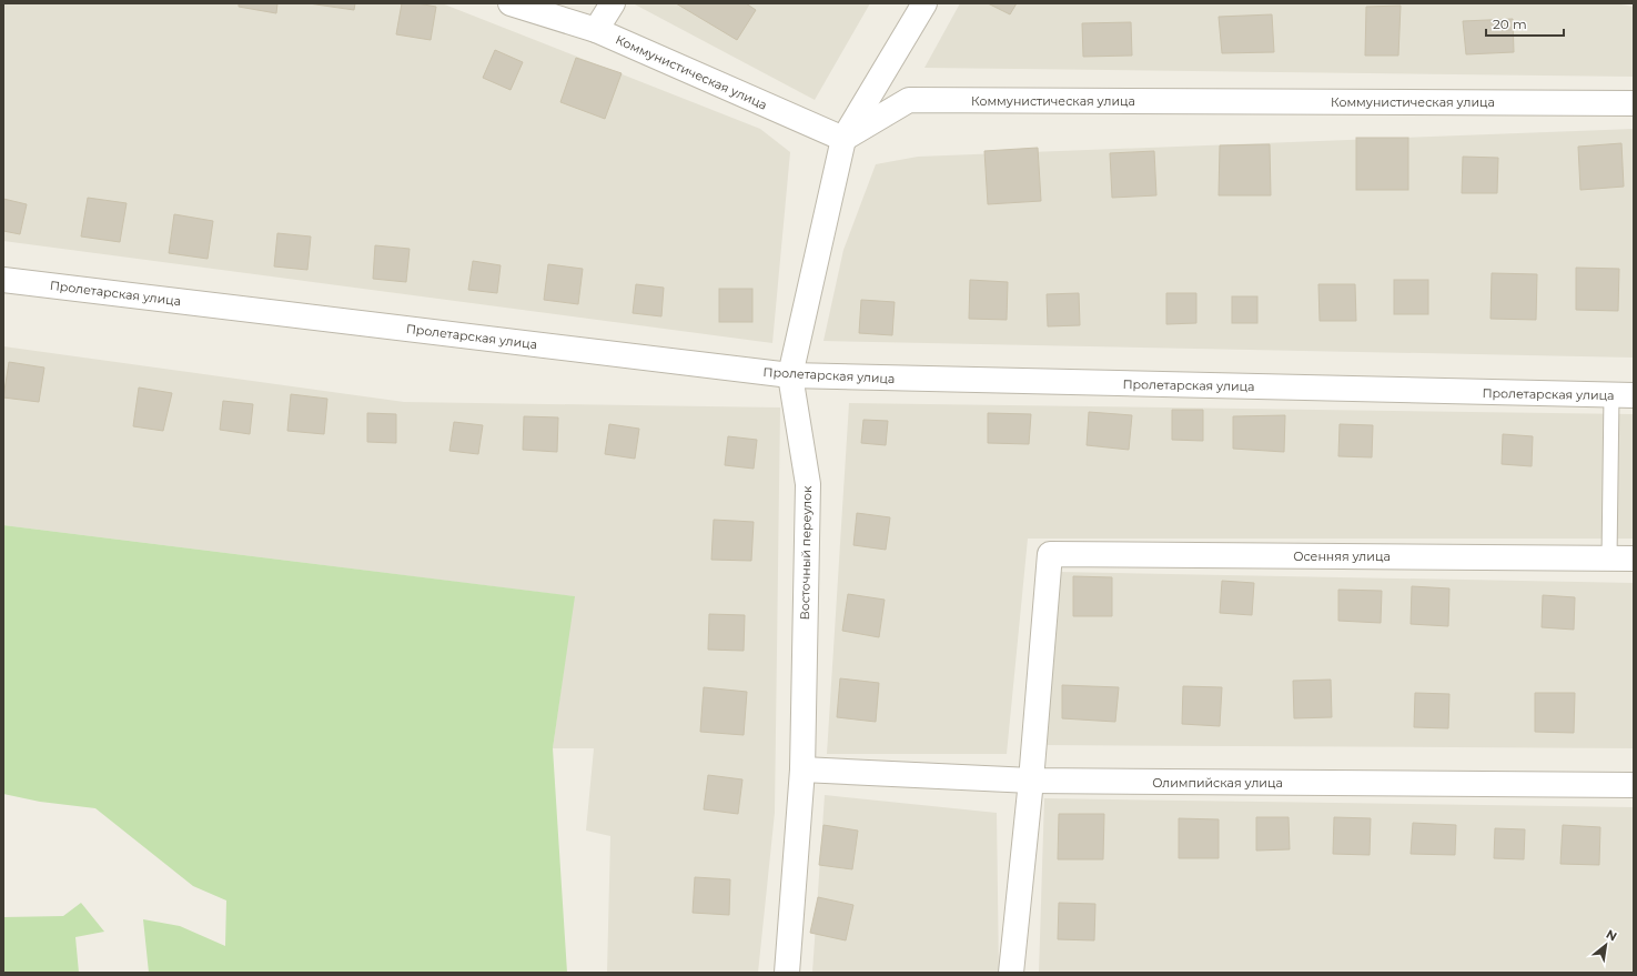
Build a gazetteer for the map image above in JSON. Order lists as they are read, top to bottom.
{
  "streets": {
    "street": [
      "Коммунистическая улица",
      "Пролетарская улица",
      "Восточный переулок",
      "Осенняя улица",
      "Олимпийская улица"
    ]
  },
  "crossings": [
    ["Коммунистическая улица", "Восточный переулок"],
    ["Пролетарская улица", "Восточный переулок"],
    ["Восточный переулок", "Олимпийская улица"],
    ["Осенняя улица", "Олимпийская улица"]
  ],
  "scale_bar": "20 m",
  "north": "top right"
}
